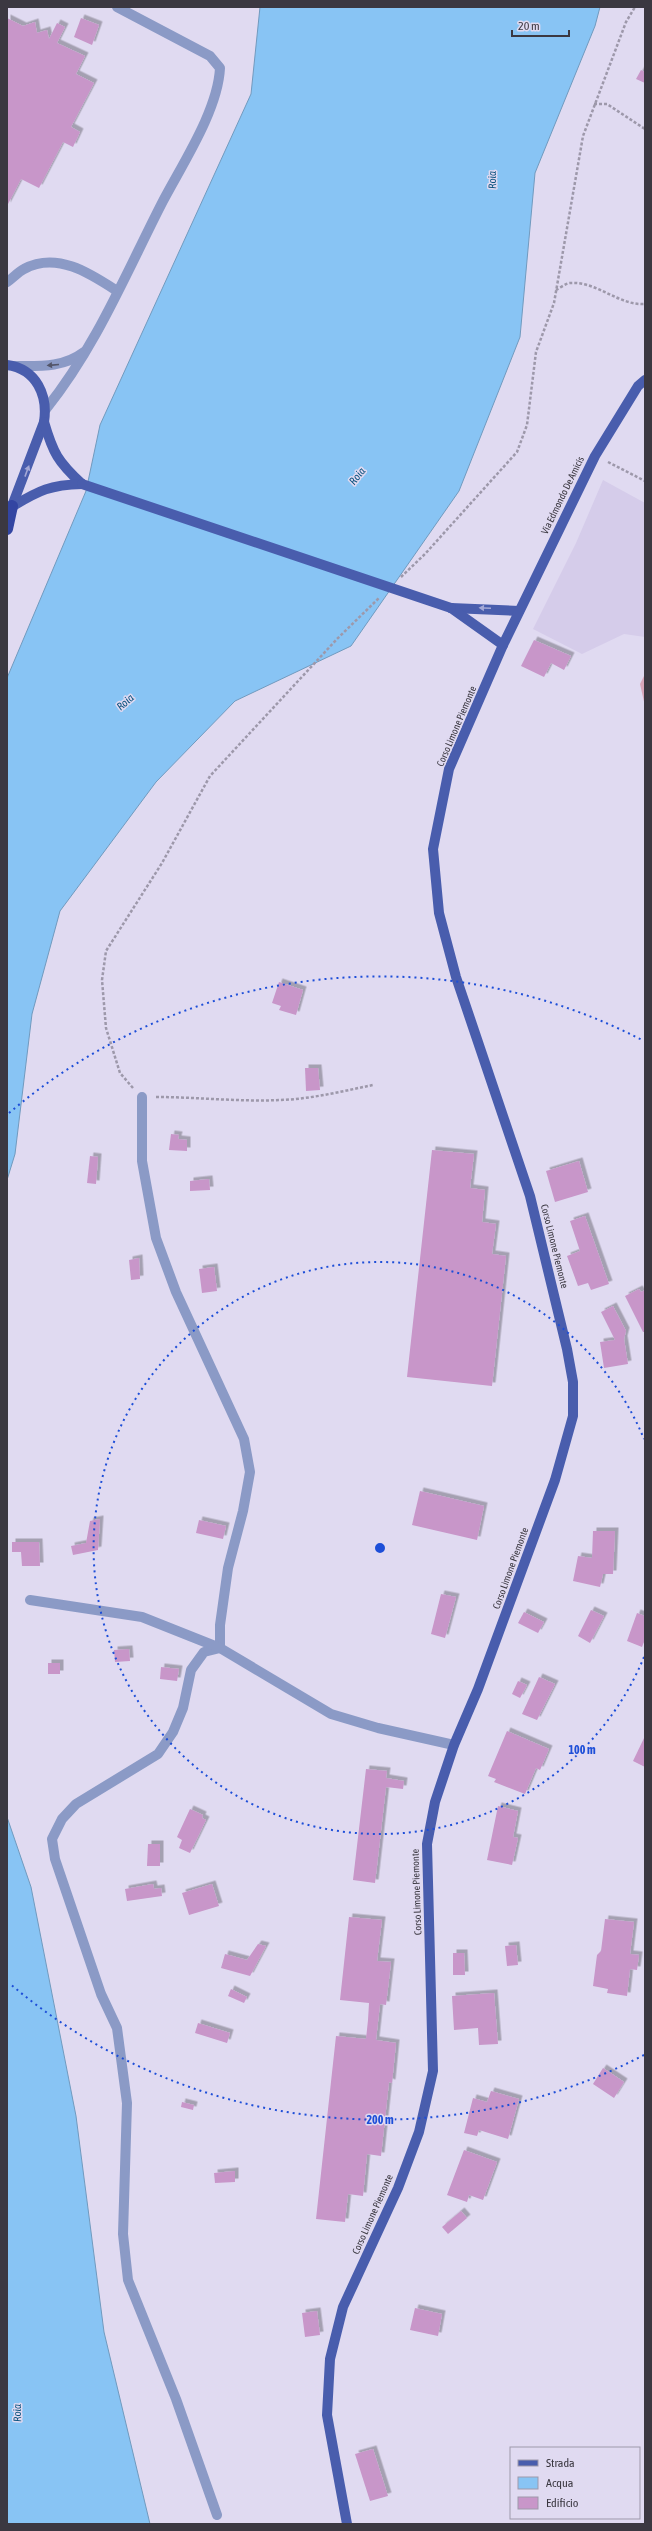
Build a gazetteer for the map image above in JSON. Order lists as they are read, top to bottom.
{
  "streets": {
    "main road": ["Via Edmondo De Amicis", "Corso Limone Piemonte"]
  },
  "crossings": [
    ["Via Edmondo De Amicis", "Corso Limone Piemonte"]
  ],
  "water": ["Roia"],
  "legend": ["Strada", "Acqua", "Edificio"],
  "scale_bar": "20 m",
  "rings": ["100 m", "200 m"]
}
